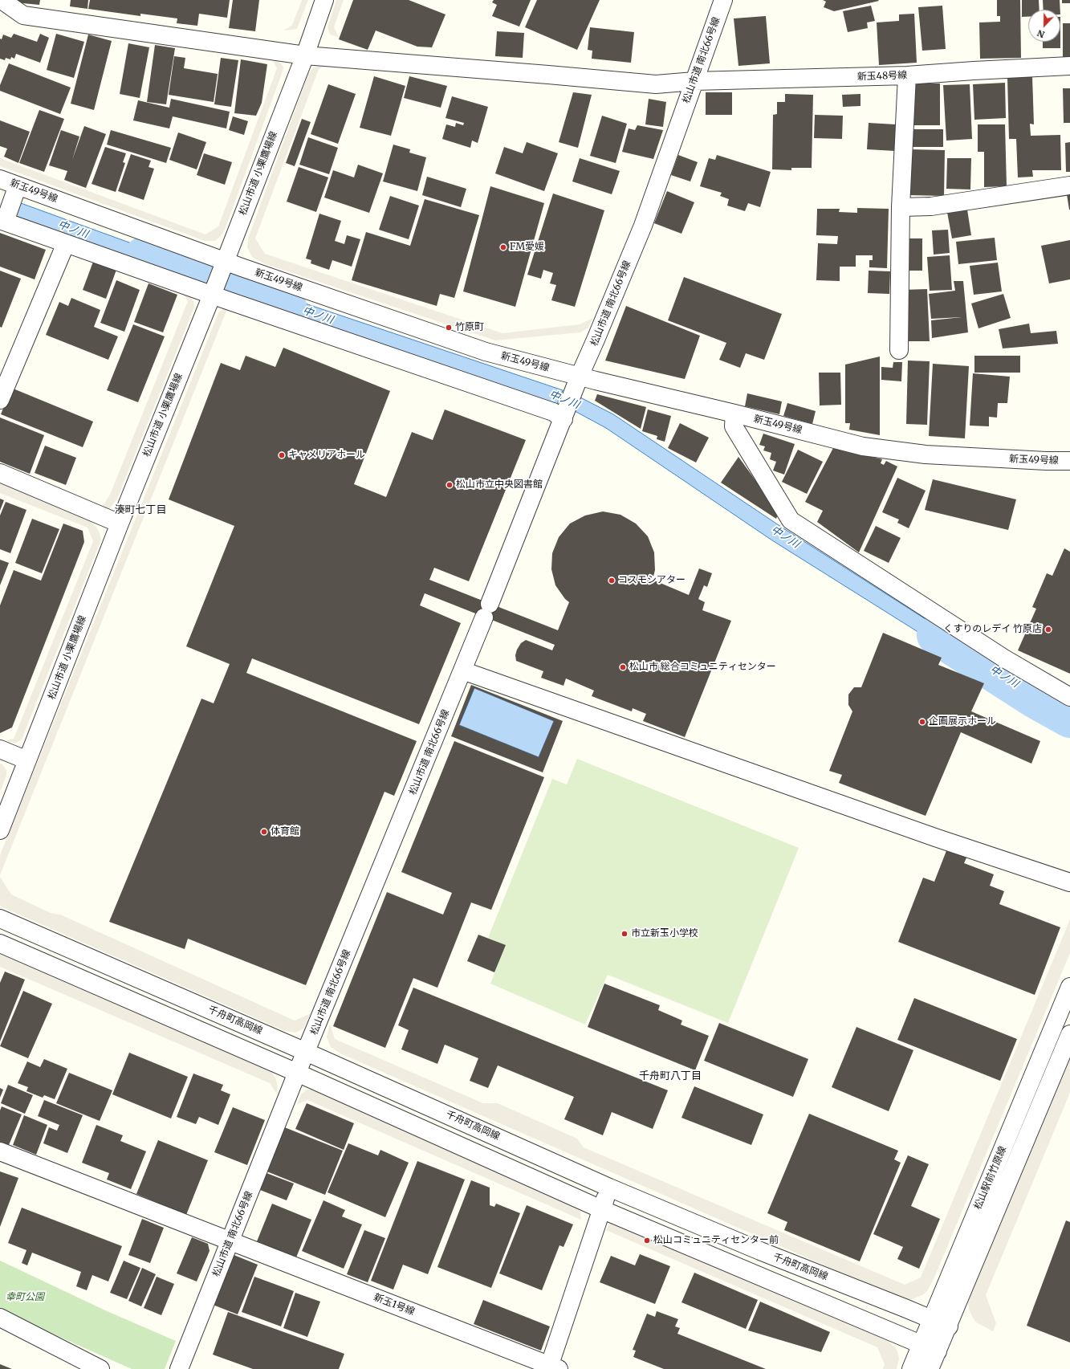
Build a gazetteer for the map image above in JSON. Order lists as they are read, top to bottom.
{
  "streets": {
    "street": [
      "松山市道 南北66号線",
      "新玉48号線",
      "松山市道 小栗鷹場線",
      "新玉49号線",
      "千舟町高岡線",
      "松山駅前竹原線",
      "新玉1号線"
    ]
  },
  "crossings": [
    ["松山市道 南北66号線", "新玉48号線"],
    ["松山市道 南北66号線", "新玉49号線"],
    ["松山市道 南北66号線", "千舟町高岡線"],
    ["松山市道 南北66号線", "新玉1号線"],
    ["新玉48号線", "松山市道 小栗鷹場線"],
    ["松山市道 小栗鷹場線", "新玉49号線"],
    ["千舟町高岡線", "松山駅前竹原線"]
  ],
  "districts": ["湊町七丁目", "千舟町八丁目"],
  "water": ["中ノ川"],
  "parks": ["幸町公園"],
  "places": [
    "FM愛媛",
    "竹原町",
    "キャメリアホール",
    "松山市立中央図書館",
    "コスモシアター",
    "くすりのレデイ 竹原店",
    "松山市 総合コミュニティセンター",
    "企画展示ホール",
    "体育館",
    "市立新玉小学校",
    "松山コミュニティセンター前"
  ],
  "north": "bottom"
}
